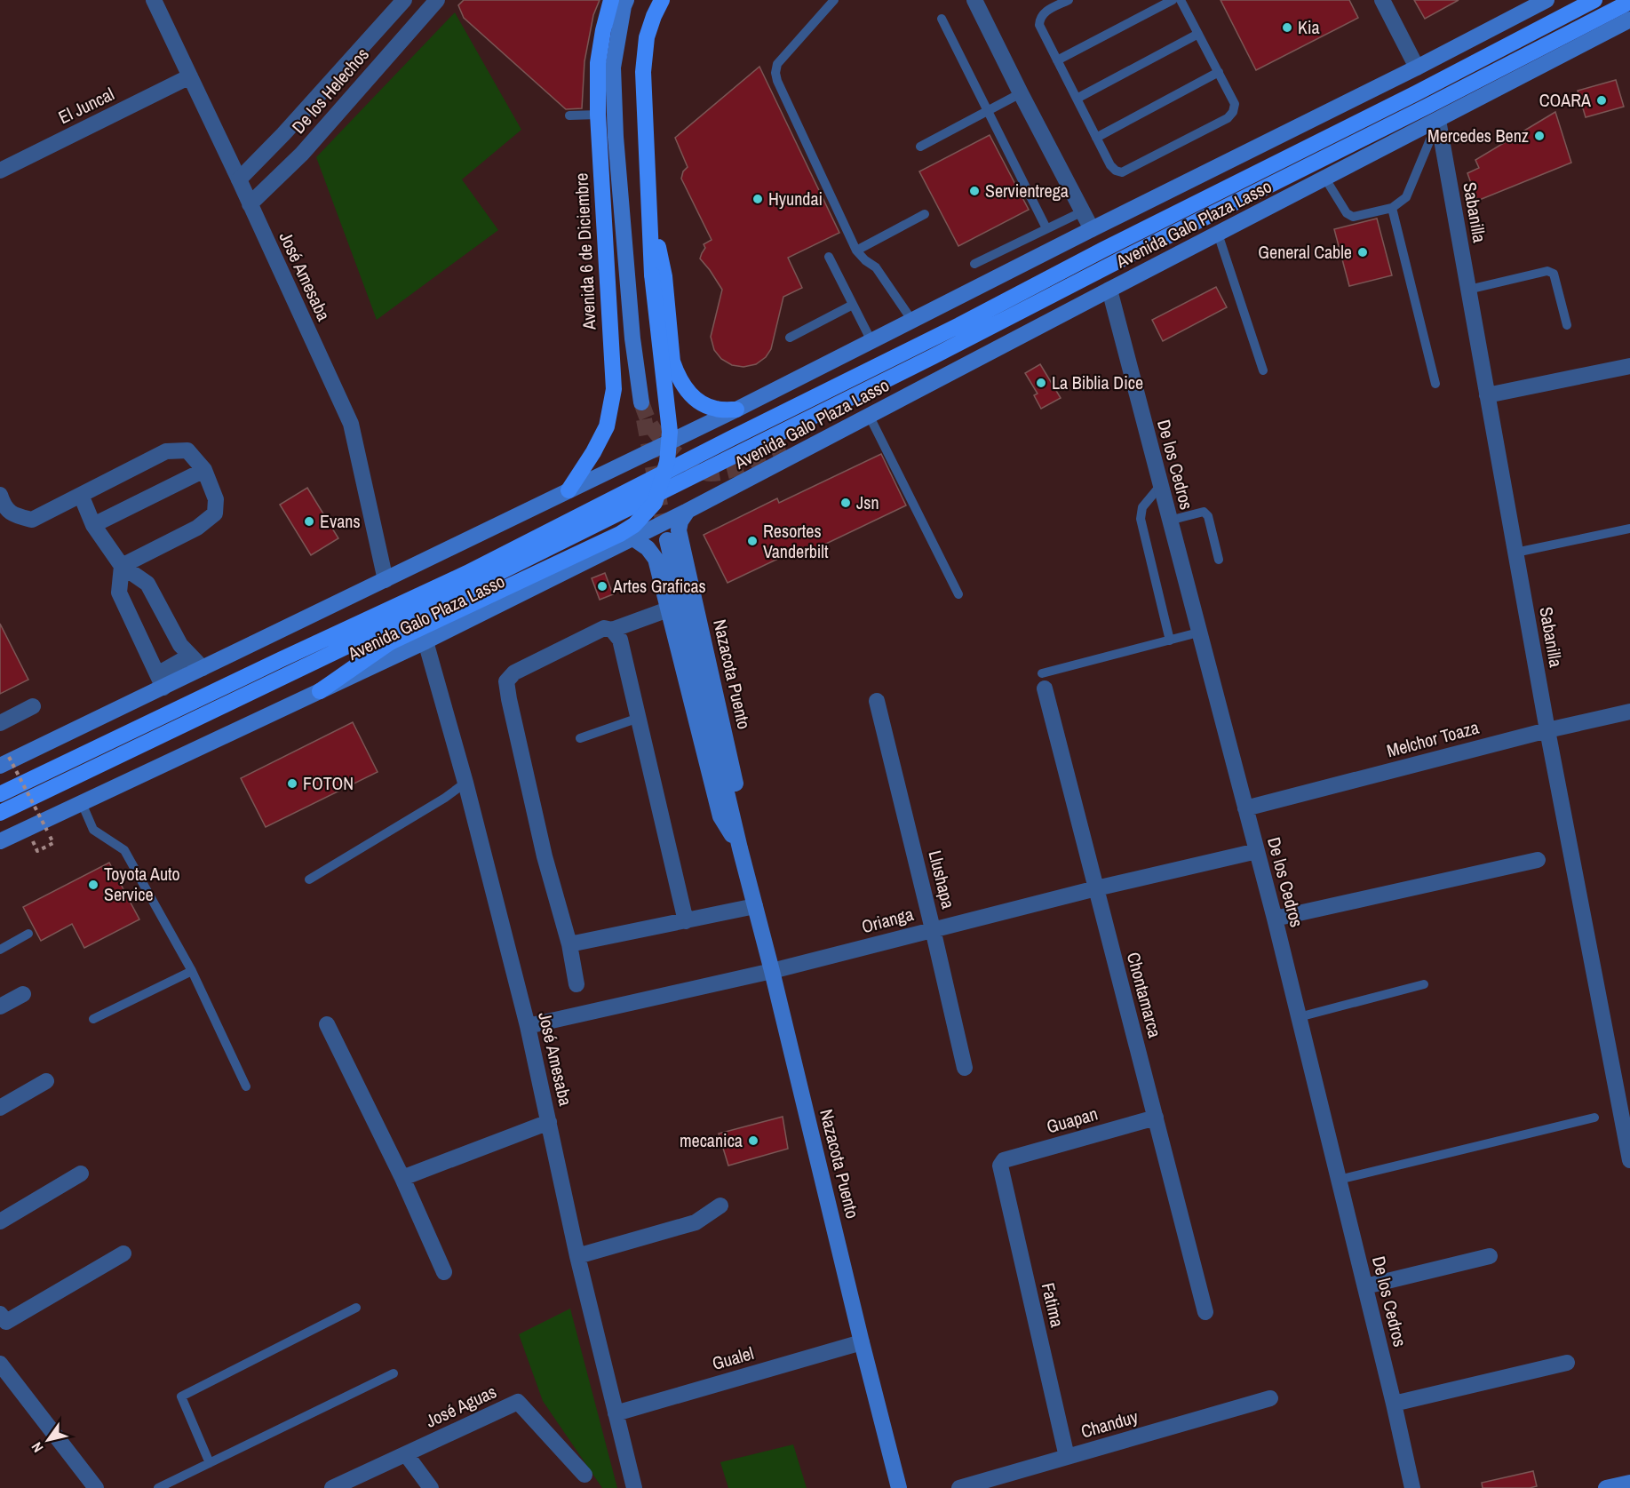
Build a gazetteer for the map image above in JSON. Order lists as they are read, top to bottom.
{
  "streets": {
    "main road": ["Avenida Galo Plaza Lasso", "Avenida 6 de Diciembre", "Nazacota Puento"],
    "street": [
      "De los Helechos",
      "El Juncal",
      "Sabanilla",
      "José Amesaba",
      "De los Cedros",
      "Melchor Toaza",
      "Llushapa",
      "Orianga",
      "Chontamarca",
      "Guapan",
      "Fatima",
      "Gualel",
      "José Aguas",
      "Chanduy"
    ]
  },
  "crossings": [
    ["De los Helechos", "José Amesaba"],
    ["El Juncal", "José Amesaba"],
    ["Sabanilla", "Avenida Galo Plaza Lasso"],
    ["Sabanilla", "Melchor Toaza"],
    ["Avenida Galo Plaza Lasso", "José Amesaba"],
    ["Avenida Galo Plaza Lasso", "De los Cedros"],
    ["Avenida Galo Plaza Lasso", "Nazacota Puento"],
    ["José Amesaba", "Orianga"],
    ["José Amesaba", "Gualel"],
    ["De los Cedros", "Melchor Toaza"],
    ["De los Cedros", "Orianga"],
    ["Nazacota Puento", "Orianga"],
    ["Nazacota Puento", "Gualel"],
    ["Llushapa", "Orianga"],
    ["Orianga", "Chontamarca"],
    ["Chontamarca", "Guapan"],
    ["Guapan", "Fatima"],
    ["Fatima", "Chanduy"]
  ],
  "places": [
    "Kia",
    "COARA",
    "Mercedes Benz",
    "Servientrega",
    "Hyundai",
    "General Cable",
    "La Biblia Dice",
    "Jsn",
    "Evans",
    "Resortes Vanderbilt",
    "Artes Graficas",
    "FOTON",
    "Toyota Auto Service",
    "mecanica"
  ],
  "north": "bottom left"
}
